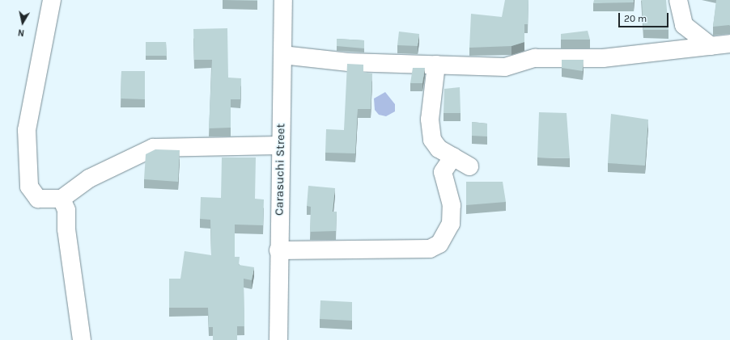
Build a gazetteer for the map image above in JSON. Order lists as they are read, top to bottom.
{
  "streets": {
    "street": ["Carasuchi Street"]
  },
  "scale_bar": "20 m",
  "north": "bottom"
}
